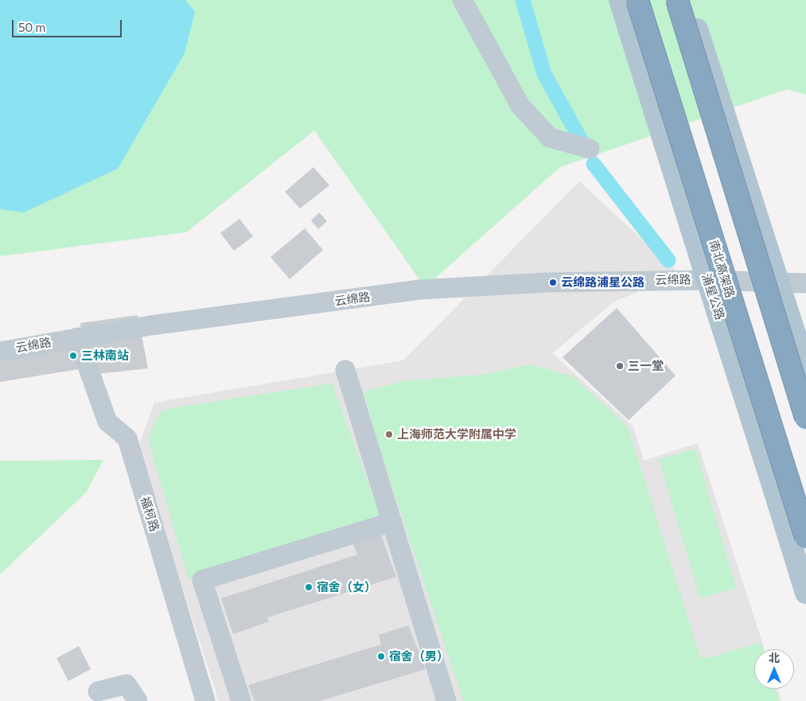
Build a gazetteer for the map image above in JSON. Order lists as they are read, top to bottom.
{
  "streets": {
    "highway": ["南北高架路"],
    "main road": ["浦星公路"],
    "street": ["云绵路", "福柯路"]
  },
  "crossings": [
    ["云绵路", "浦星公路"],
    ["云绵路", "福柯路"]
  ],
  "places": [
    "云绵路浦星公路",
    "三林南站",
    "三一堂",
    "上海师范大学附属中学",
    "宿舍（女）",
    "宿舍（男）"
  ],
  "scale_bar": "50 m",
  "north": "top"
}
